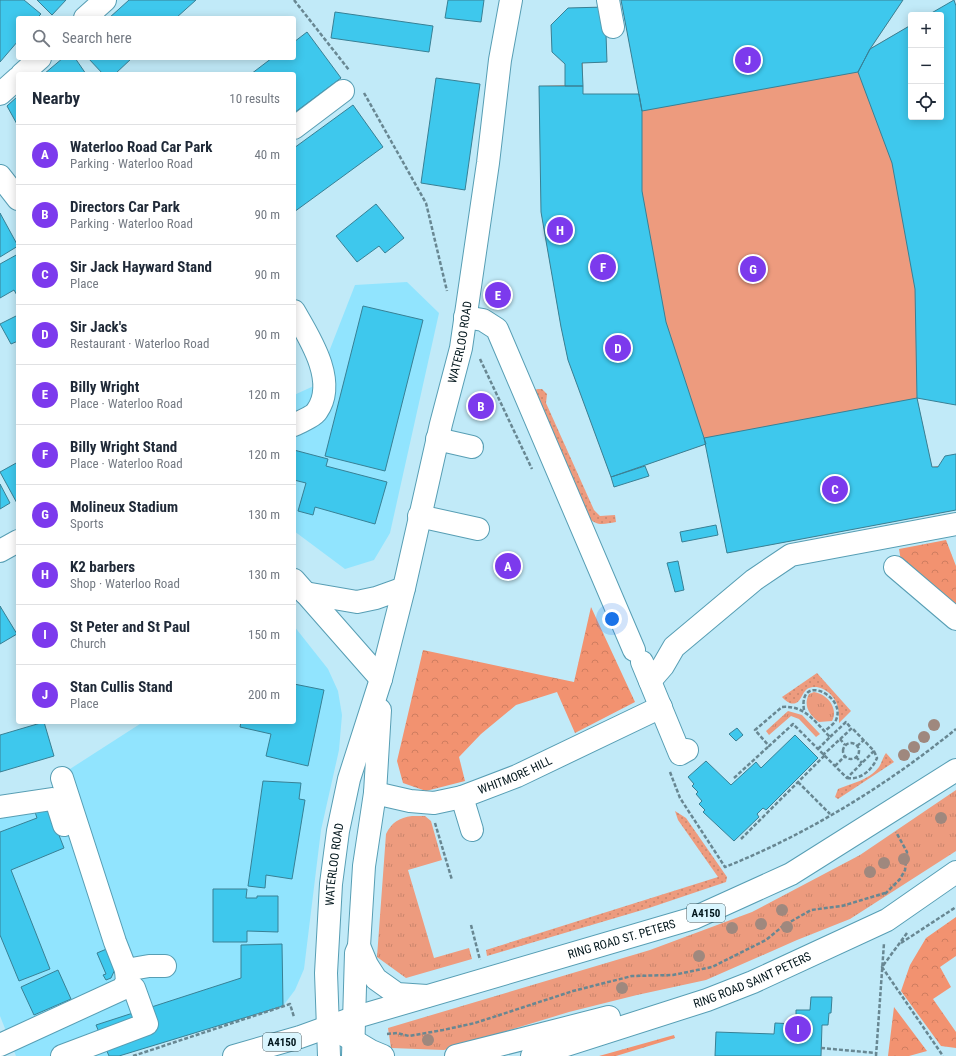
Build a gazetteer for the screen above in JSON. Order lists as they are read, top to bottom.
{
  "streets": {
    "main road": [
      "WATERLOO ROAD",
      "WHITMORE HILL",
      "A4150",
      "RING ROAD ST. PETERS",
      "RING ROAD SAINT PETERS"
    ]
  },
  "crossings": [
    ["WATERLOO ROAD", "WHITMORE HILL"],
    ["WATERLOO ROAD", "A4150"],
    ["WATERLOO ROAD", "RING ROAD ST. PETERS"],
    ["A4150", "RING ROAD ST. PETERS"]
  ],
  "page": {
    "map_buttons": ["+", "−"],
    "search": "Search here",
    "pins": [
      "J",
      "H",
      "F",
      "G",
      "E",
      "D",
      "B",
      "C",
      "A",
      "I"
    ],
    "heading": ["Nearby", "10 results"],
    "list": [
      {
        "mark": "A",
        "name": "Waterloo Road Car Park",
        "note": "Parking · Waterloo Road",
        "value": "40 m"
      },
      {
        "mark": "B",
        "name": "Directors Car Park",
        "note": "Parking · Waterloo Road",
        "value": "90 m"
      },
      {
        "mark": "C",
        "name": "Sir Jack Hayward Stand",
        "note": "Place",
        "value": "90 m"
      },
      {
        "mark": "D",
        "name": "Sir Jack's",
        "note": "Restaurant · Waterloo Road",
        "value": "90 m"
      },
      {
        "mark": "E",
        "name": "Billy Wright",
        "note": "Place · Waterloo Road",
        "value": "120 m"
      },
      {
        "mark": "F",
        "name": "Billy Wright Stand",
        "note": "Place · Waterloo Road",
        "value": "120 m"
      },
      {
        "mark": "G",
        "name": "Molineux Stadium",
        "note": "Sports",
        "value": "130 m"
      },
      {
        "mark": "H",
        "name": "K2 barbers",
        "note": "Shop · Waterloo Road",
        "value": "130 m"
      },
      {
        "mark": "I",
        "name": "St Peter and St Paul",
        "note": "Church",
        "value": "150 m"
      },
      {
        "mark": "J",
        "name": "Stan Cullis Stand",
        "note": "Place",
        "value": "200 m"
      }
    ]
  }
}
